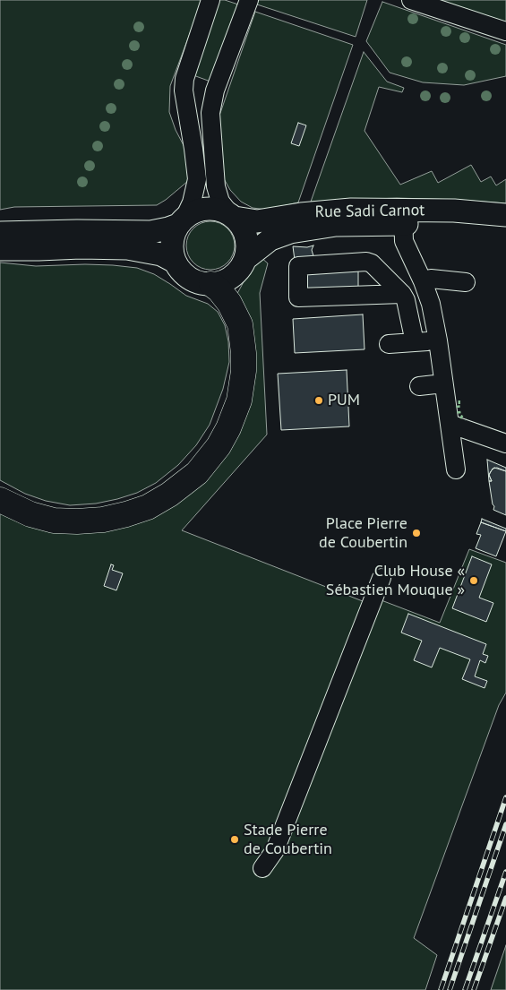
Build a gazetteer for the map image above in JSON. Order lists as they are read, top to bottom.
{
  "streets": {
    "main road": ["Rue Sadi Carnot"]
  },
  "places": [
    "PUM",
    "Place Pierre de Coubertin",
    "Club House « Sébastien Mouque »",
    "Stade Pierre de Coubertin"
  ]
}
